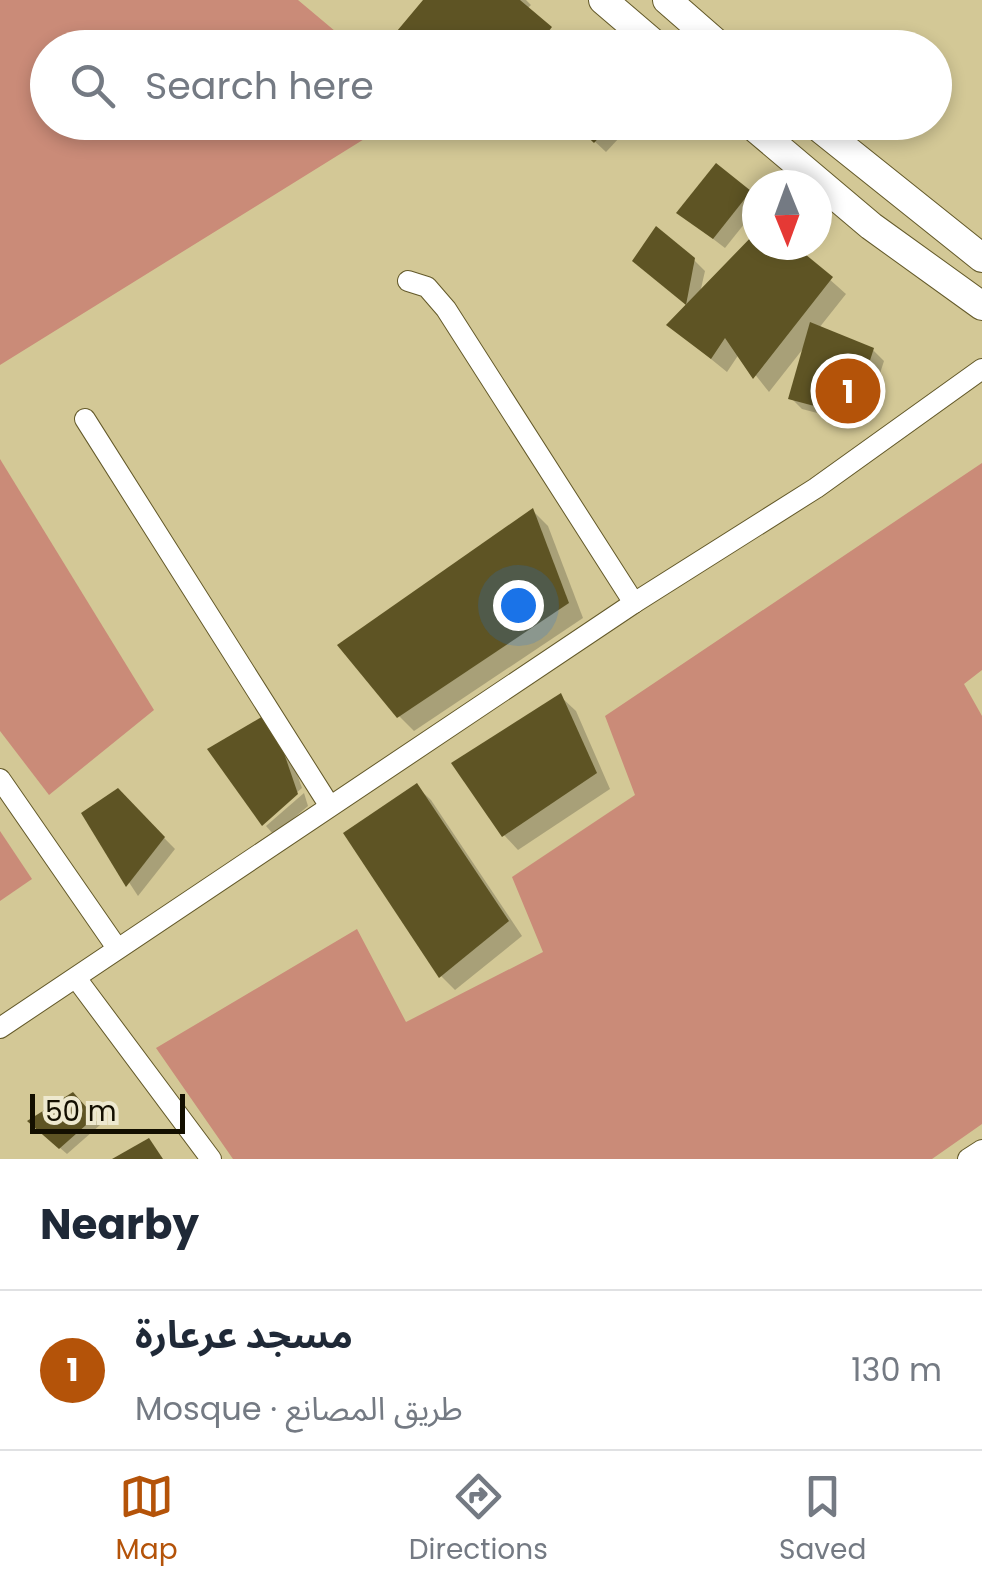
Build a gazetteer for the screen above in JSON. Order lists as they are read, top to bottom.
{
  "scale_bar": "50 m",
  "north": "bottom",
  "page": {
    "search": "Search here",
    "pins": "1",
    "scale": "50 m",
    "heading": "Nearby",
    "list": [
      {
        "mark": "1",
        "name": "مسجد عرعارة",
        "note": "Mosque · طريق المصانع",
        "value": "130 m"
      }
    ],
    "nav": ["Map", "Directions", "Saved"]
  }
}
